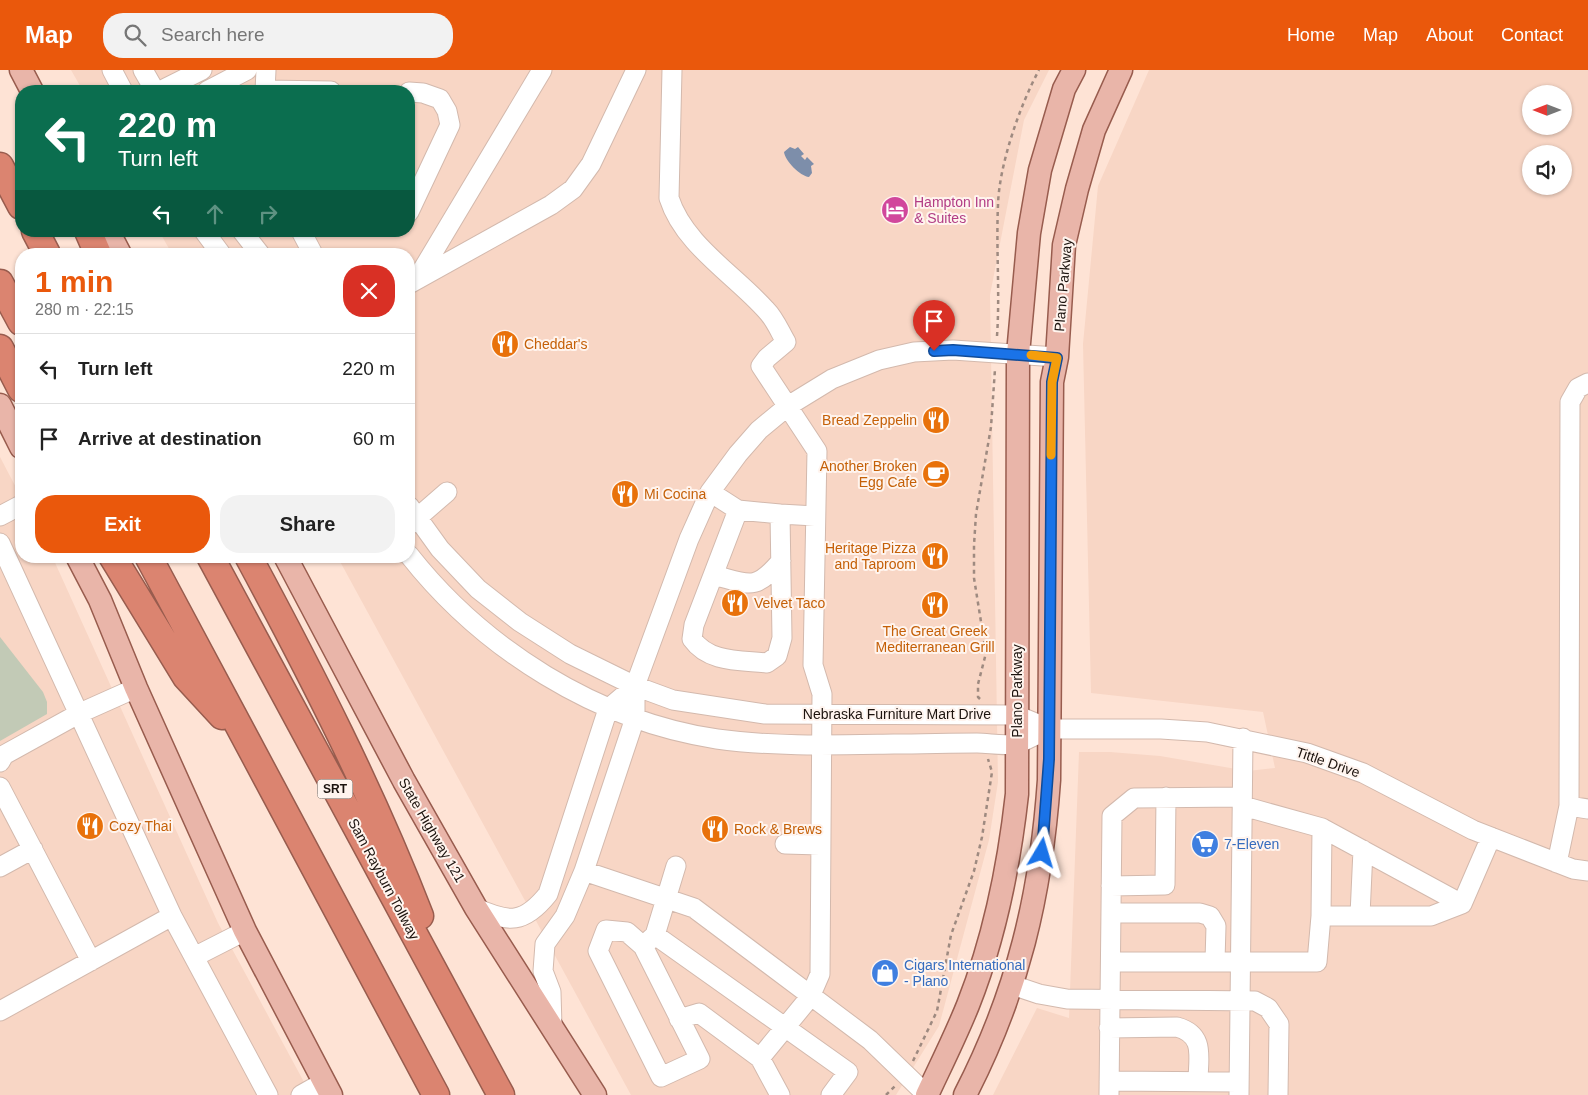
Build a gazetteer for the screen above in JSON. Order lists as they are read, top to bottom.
{
  "streets": {
    "highway": ["SRT", "Sam Rayburn Tollway"],
    "main road": ["Plano Parkway", "State Highway 121"],
    "street": ["Nebraska Furniture Mart Drive", "Tittle Drive"]
  },
  "crossings": [
    ["Plano Parkway", "Nebraska Furniture Mart Drive"],
    ["Plano Parkway", "Tittle Drive"],
    ["Nebraska Furniture Mart Drive", "Tittle Drive"]
  ],
  "places": {
    "hotel": ["Hampton Inn & Suites"],
    "restaurant": [
      "Cheddar's",
      "Bread Zeppelin",
      "Mi Cocina",
      "Heritage Pizza and Taproom",
      "Velvet Taco",
      "The Great Greek Mediterranean Grill",
      "Cozy Thai",
      "Rock & Brews"
    ],
    "cafe": ["Another Broken Egg Cafe"],
    "supermarket": ["7-Eleven"],
    "shop": ["Cigars International - Plano"]
  },
  "north": "left",
  "page": {
    "header": "Map",
    "search": "Search here",
    "nav": [
      "Home",
      "Map",
      "About",
      "Contact"
    ],
    "turn": ["220 m", "Turn left"],
    "heading": ["1 min", "280 m · 22:15"],
    "list": [
      {
        "name": "Turn left",
        "value": "220 m"
      },
      {
        "name": "Arrive at destination",
        "value": "60 m"
      }
    ],
    "buttons": ["Exit", "Share"]
  }
}
